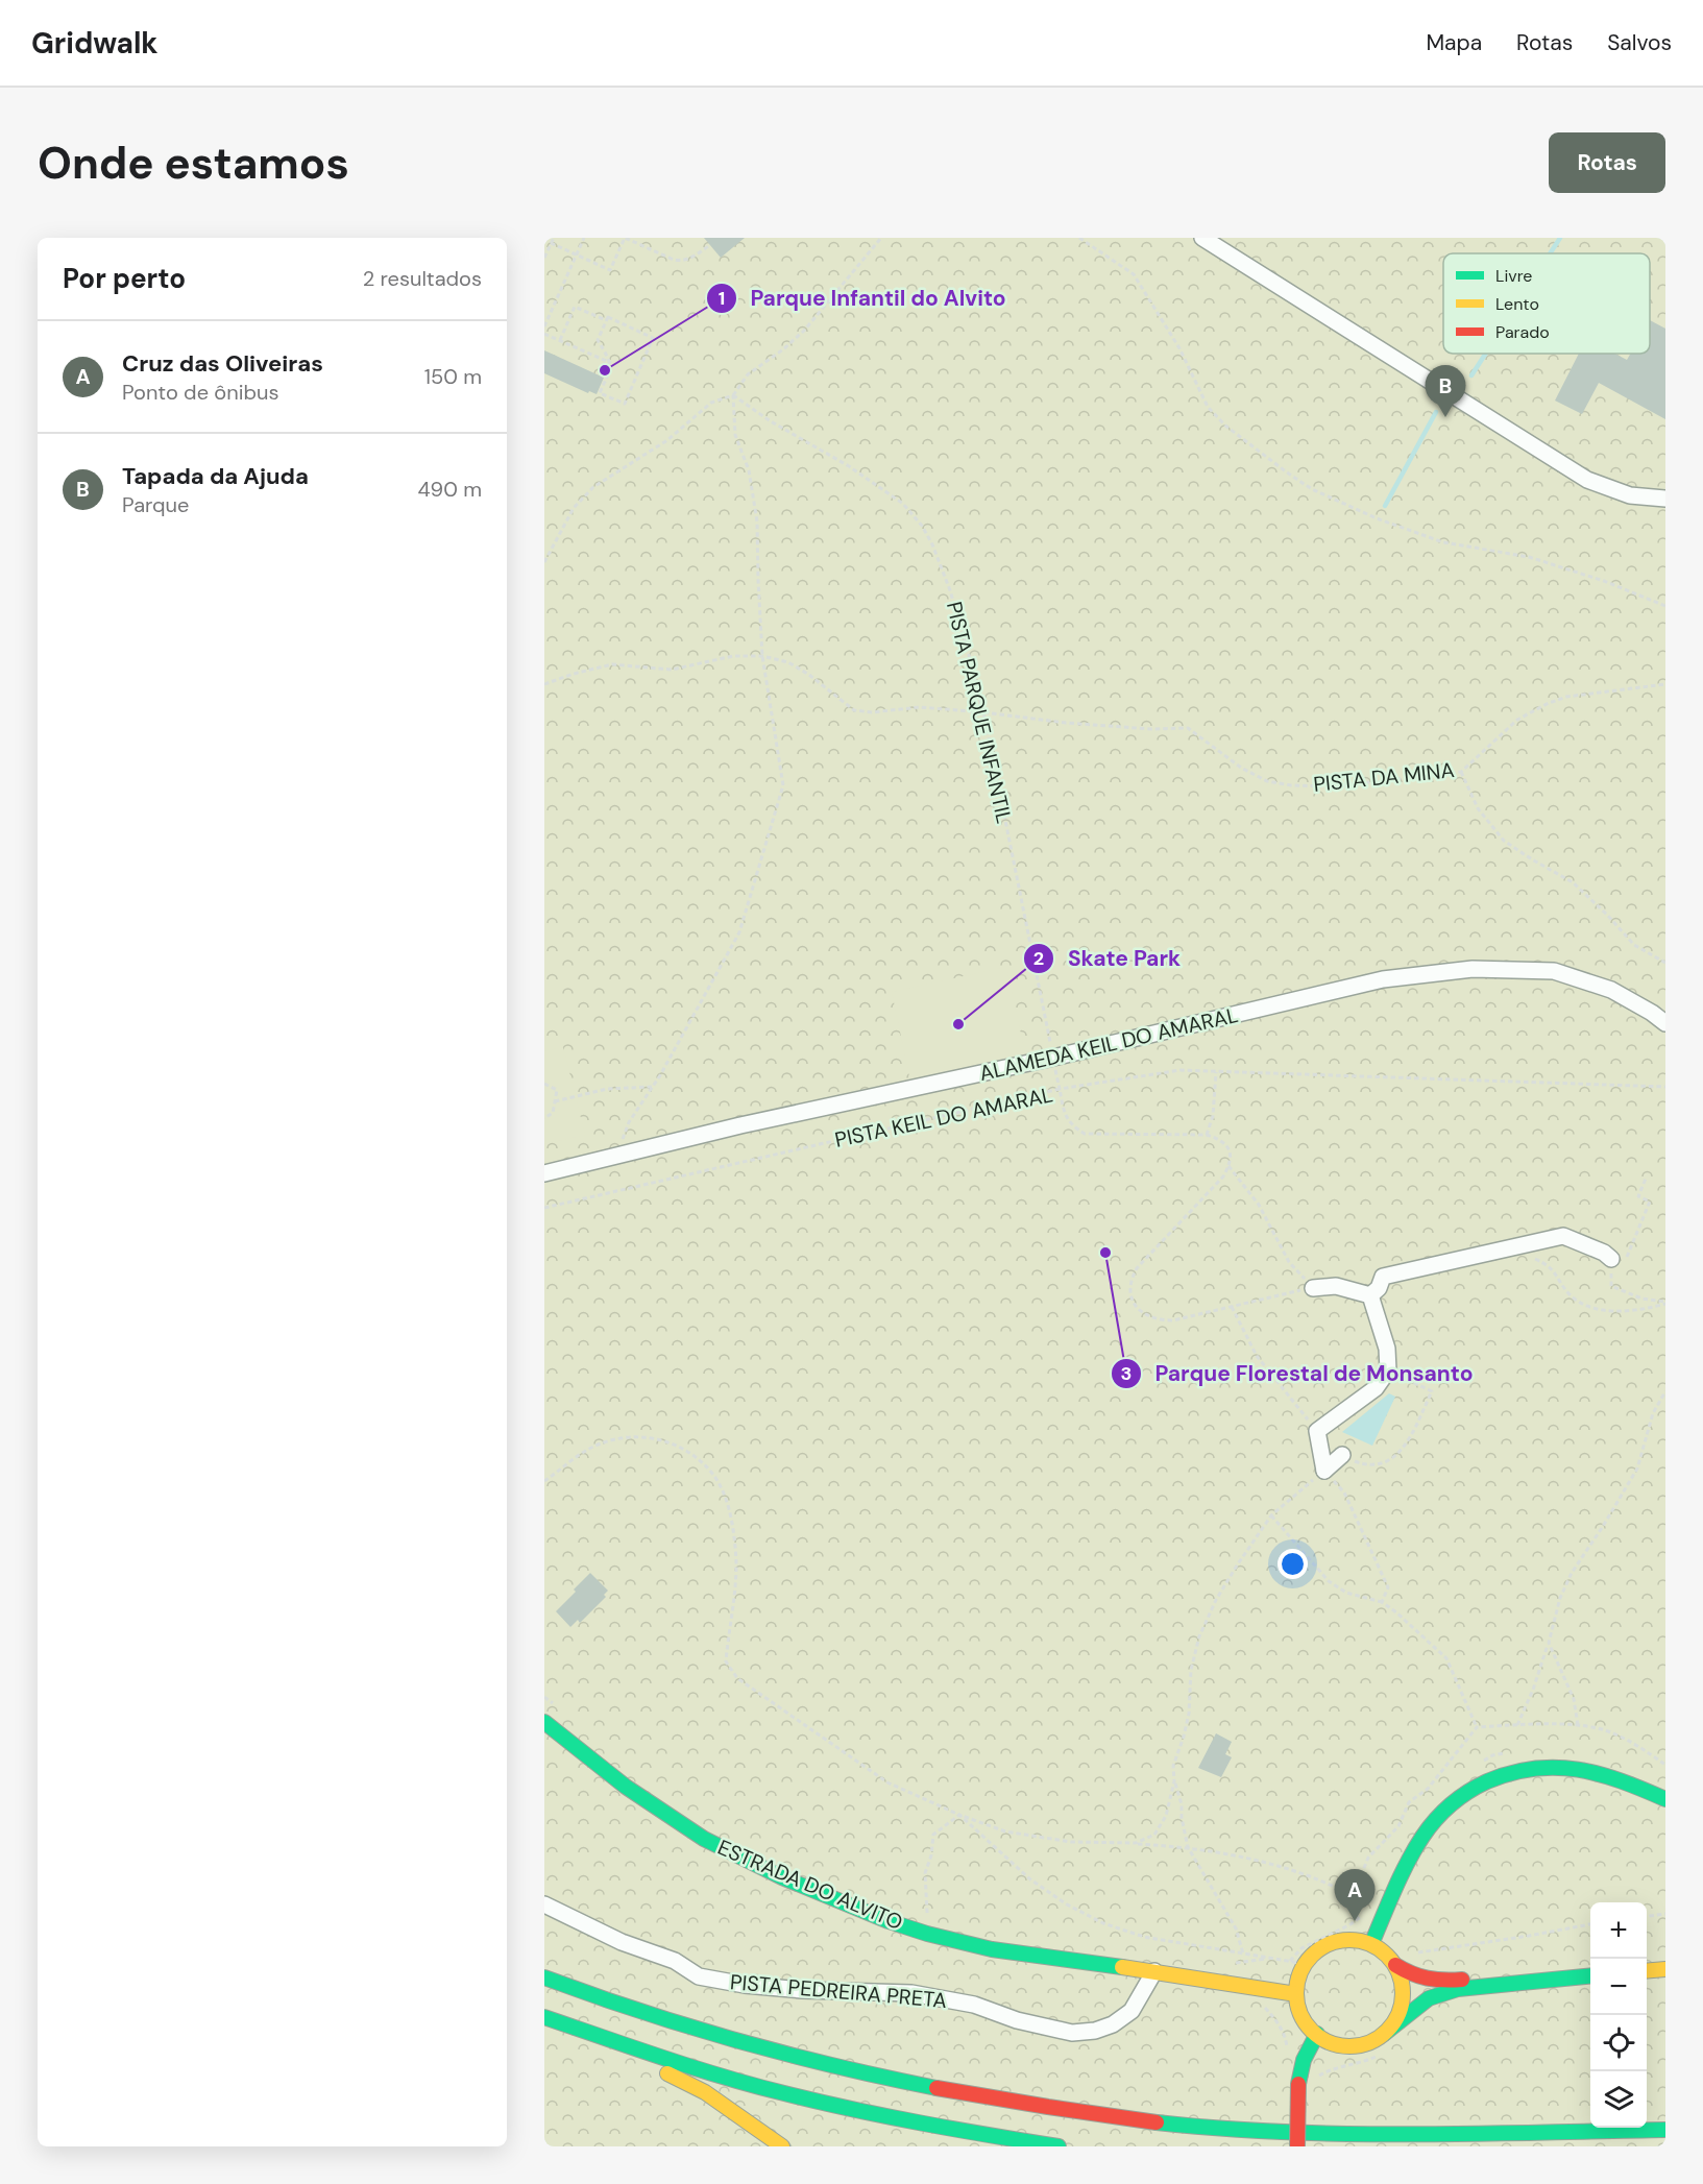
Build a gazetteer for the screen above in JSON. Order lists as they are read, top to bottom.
{
  "streets": {
    "main road": ["ESTRADA DO ALVITO"],
    "street": ["ALAMEDA KEIL DO AMARAL", "PISTA PEDREIRA PRETA"],
    "path": ["PISTA PARQUE INFANTIL", "PISTA DA MINA", "PISTA KEIL DO AMARAL"]
  },
  "crossings": [
    ["PISTA PARQUE INFANTIL", "PISTA DA MINA"],
    ["PISTA PARQUE INFANTIL", "ALAMEDA KEIL DO AMARAL"],
    ["ESTRADA DO ALVITO", "PISTA PEDREIRA PRETA"]
  ],
  "places": ["Parque Infantil do Alvito", "Skate Park", "Parque Florestal de Monsanto"],
  "legend": ["Livre", "Lento", "Parado"],
  "page": {
    "header": "Gridwalk",
    "nav": ["Mapa", "Rotas", "Salvos"],
    "buttons": "Rotas",
    "title": "Onde estamos",
    "heading": ["Por perto", "2 resultados"],
    "list": [
      {
        "mark": "A",
        "name": "Cruz das Oliveiras",
        "note": "Ponto de ônibus",
        "value": "150 m"
      },
      {
        "mark": "B",
        "name": "Tapada da Ajuda",
        "note": "Parque",
        "value": "490 m"
      }
    ],
    "pins": ["B", "A"],
    "map_buttons": ["+", "−"]
  }
}
